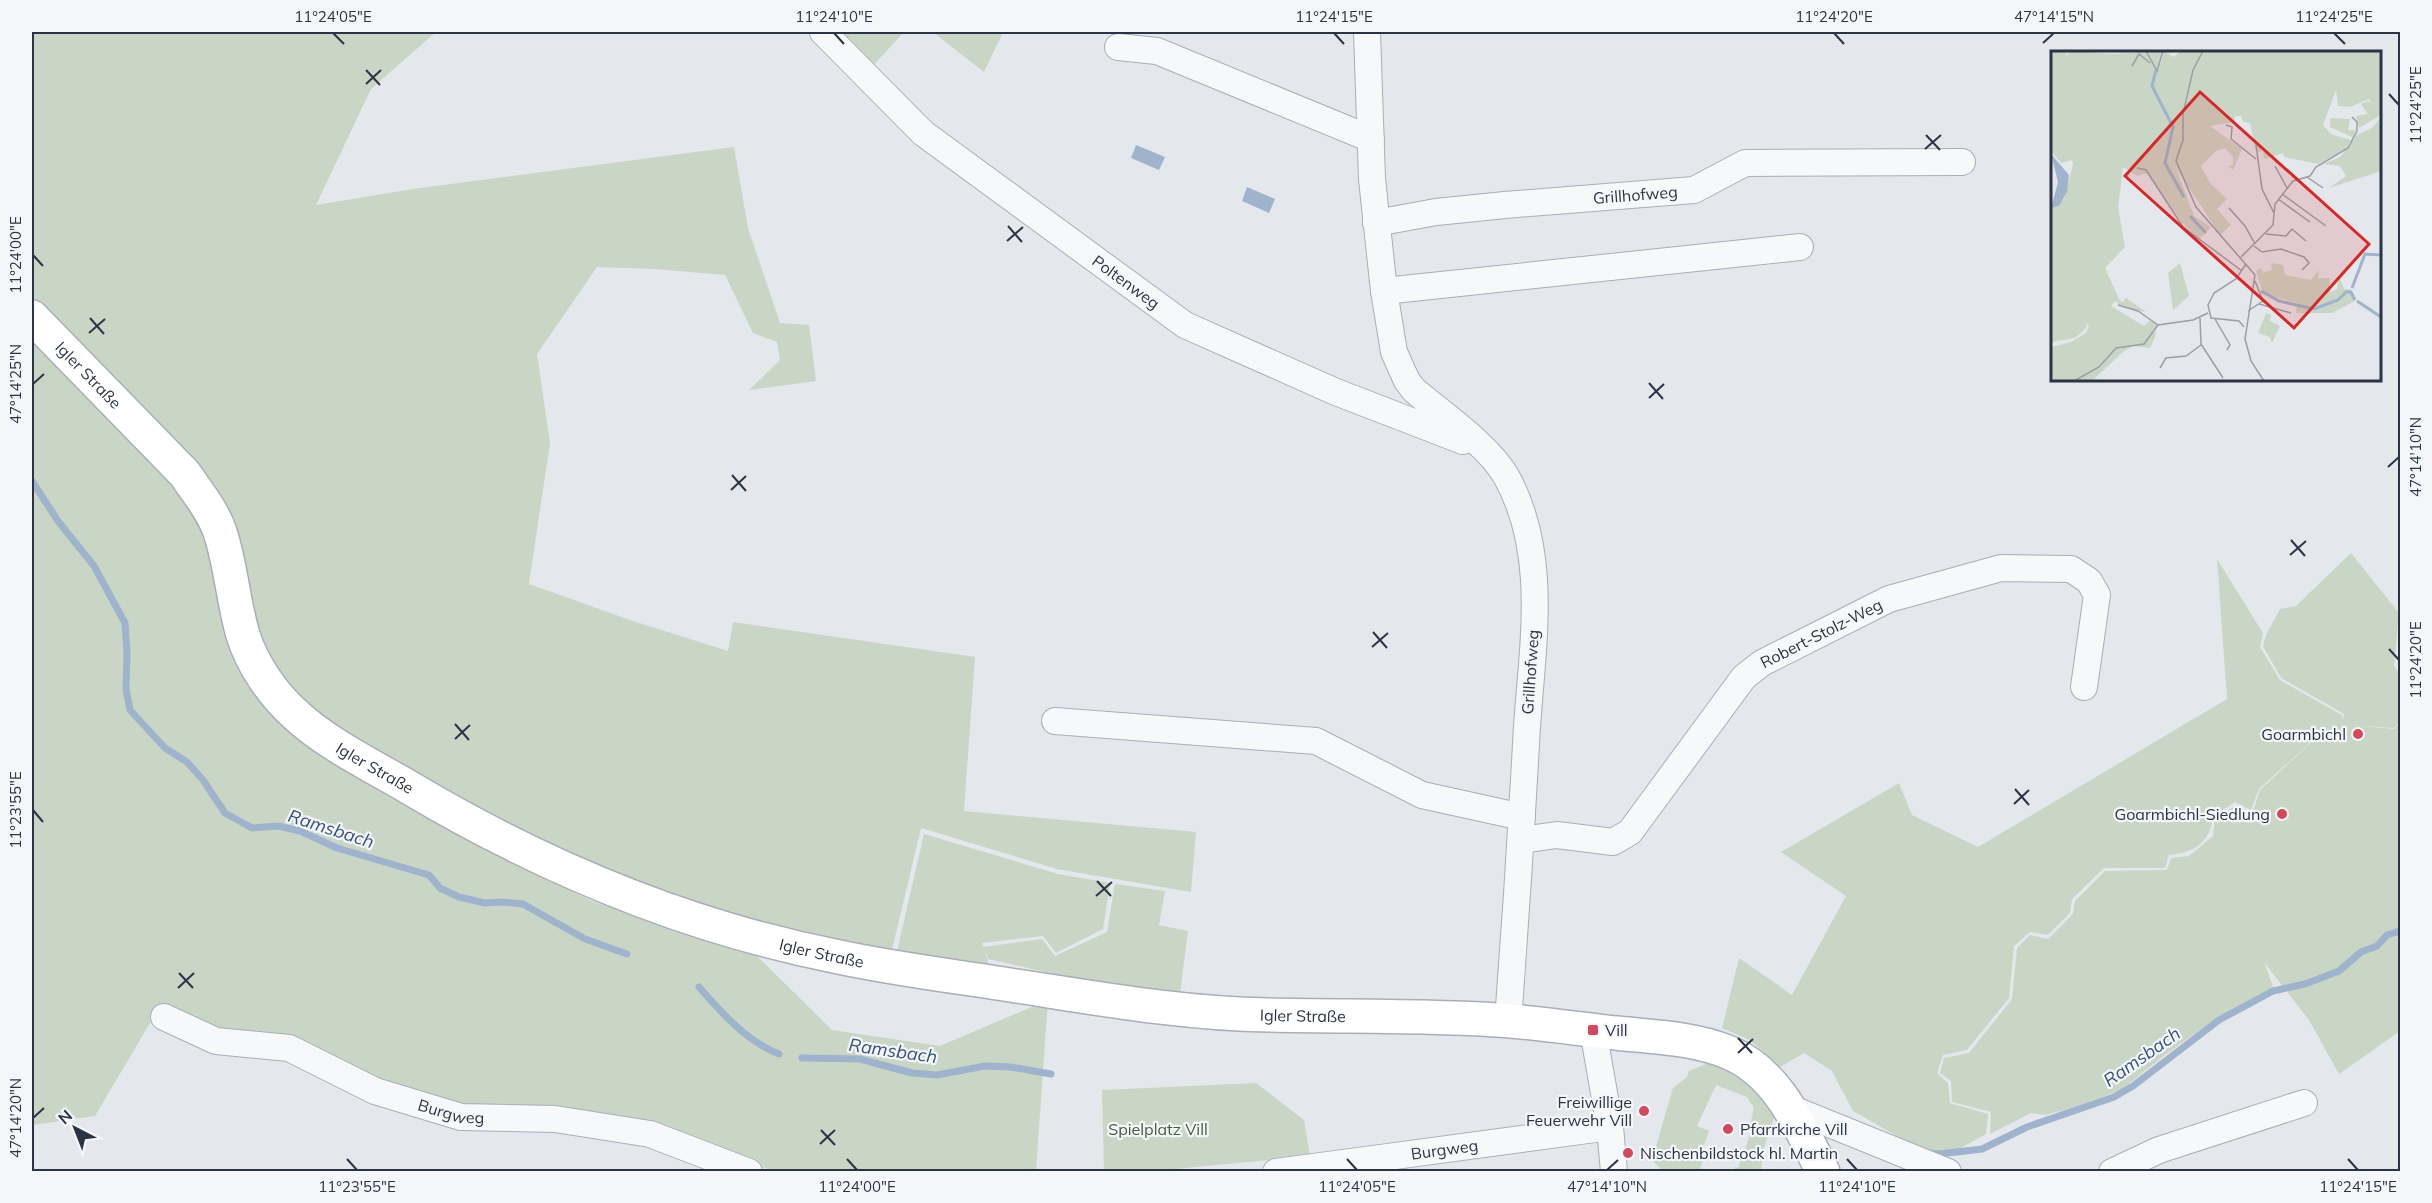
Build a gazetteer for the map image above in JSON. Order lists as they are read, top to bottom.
{
  "streets": {
    "main road": ["Igler Straße"],
    "street": [
      "Grillhofweg",
      "Poltenweg",
      "Robert-Stolz-Weg",
      "Burgweg"
    ]
  },
  "crossings": [
    ["Grillhofweg", "Poltenweg"],
    ["Grillhofweg", "Igler Straße"],
    ["Grillhofweg", "Robert-Stolz-Weg"]
  ],
  "water": ["Ramsbach"],
  "parks": ["Spielplatz Vill"],
  "places": {
    "other": [
      "Goarmbichl",
      "Goarmbichl-Siedlung",
      "Freiwillige Feuerwehr Vill",
      "Pfarrkirche Vill",
      "Nischenbildstock hl. Martin"
    ],
    "transit": ["Vill"]
  },
  "north": "top left",
  "coordinates": [
    "11°24'05\"E",
    "11°24'10\"E",
    "11°24'15\"E",
    "11°24'20\"E",
    "47°14'15\"N",
    "11°24'25\"E",
    "11°24'00\"E",
    "47°14'25\"N",
    "47°14'10\"N",
    "11°23'55\"E",
    "47°14'20\"N"
  ]
}
